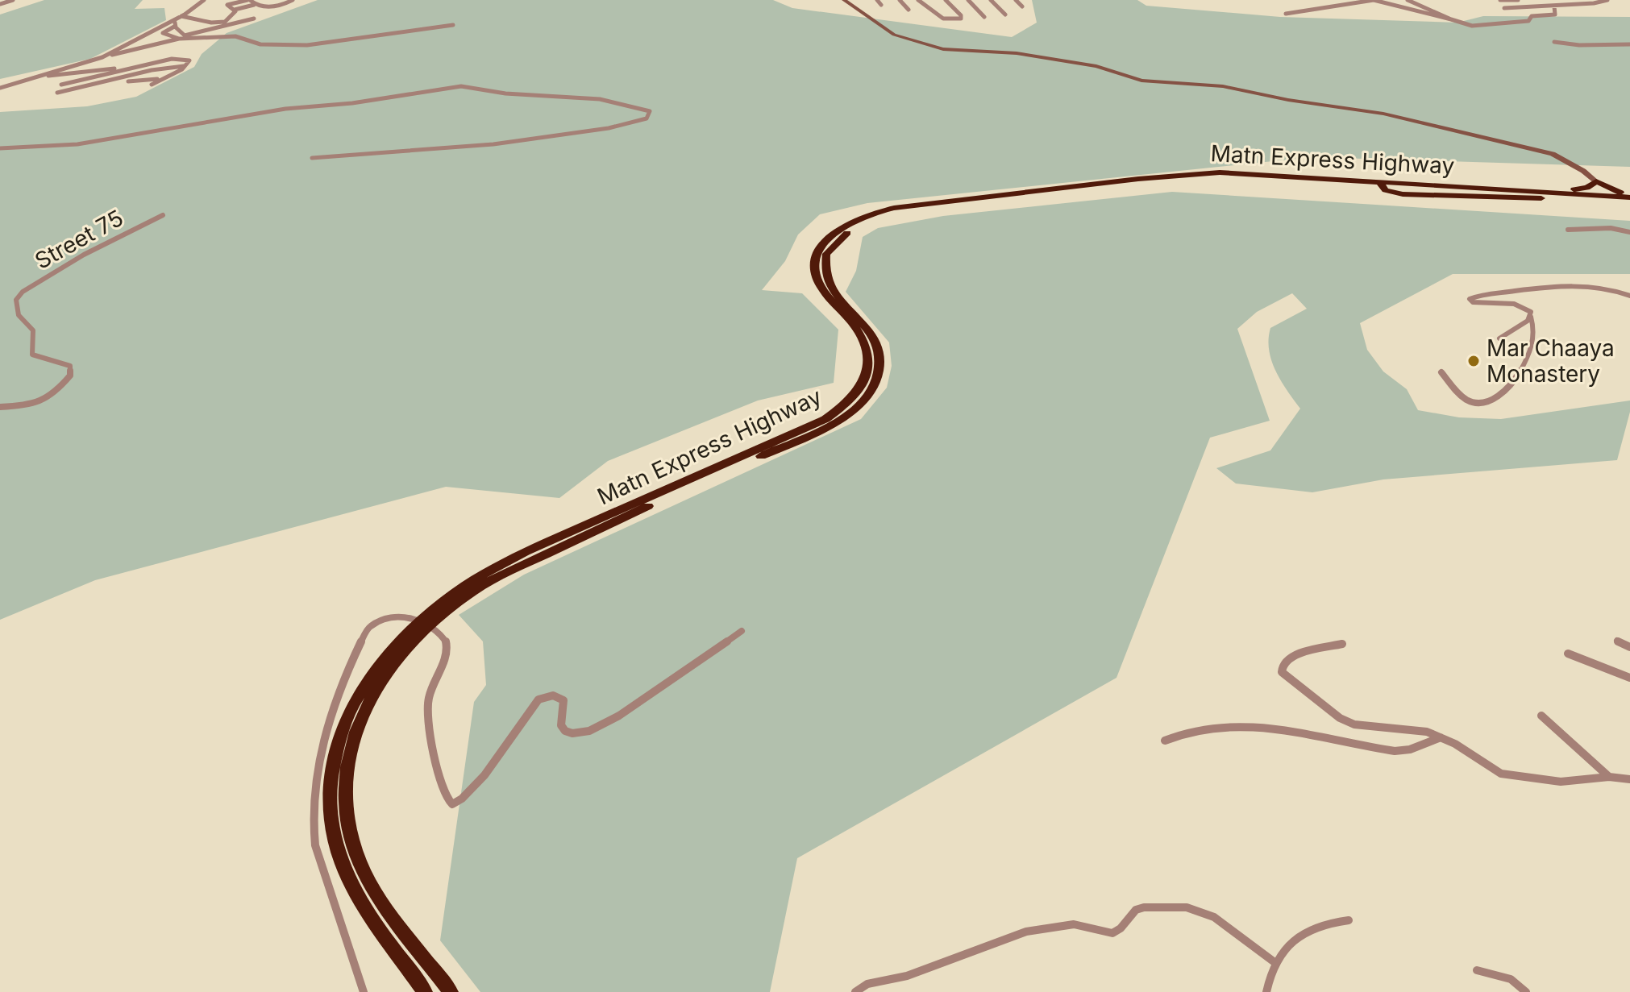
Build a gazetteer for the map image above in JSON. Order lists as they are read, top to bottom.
{
  "streets": {
    "highway": ["Matn Express Highway"],
    "street": ["Street 75"]
  },
  "places": ["Mar Chaaya Monastery"]
}
